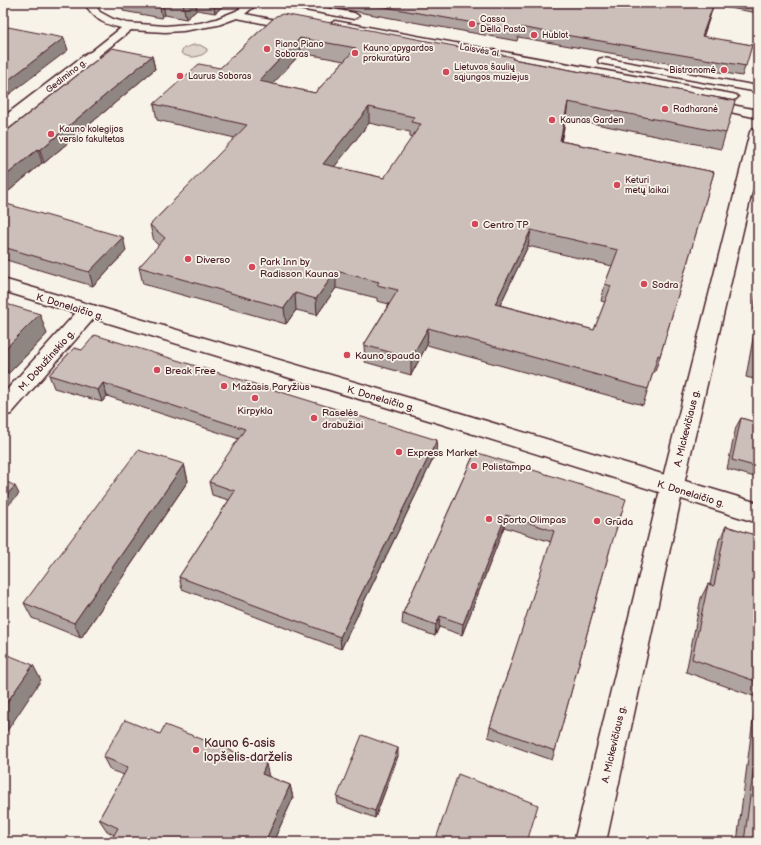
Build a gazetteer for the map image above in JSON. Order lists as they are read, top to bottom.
{
  "streets": {
    "street": [
      "Laisvės al.",
      "Gedimino g.",
      "K. Donelaičio g.",
      "M. Dobužinskio g.",
      "A. Mickevičiaus g."
    ]
  },
  "crossings": [
    ["K. Donelaičio g.", "M. Dobužinskio g."],
    ["K. Donelaičio g.", "A. Mickevičiaus g."]
  ],
  "places": [
    "Cassa Della Pasta",
    "Hublot",
    "Piano Piano Soboras",
    "Kauno apygardos prokuratūra",
    "Bistronomé",
    "Lietuvos šaulių sąjungos muziejus",
    "Laurus Soboras",
    "Radharanė",
    "Kaunas Garden",
    "Kauno kolegijos verslo fakultetas",
    "Keturi metų laikai",
    "Centro TP",
    "Diverso",
    "Park Inn by Radisson Kaunas",
    "Sodra",
    "Kauno spauda",
    "Break Free",
    "Mažasis Paryžius",
    "Kirpykla",
    "Raselės drabužiai",
    "Express Market",
    "Polistampa",
    "Sporto Olimpas",
    "Grūda",
    "Kauno 6-asis lopšelis-darželis"
  ]
}
